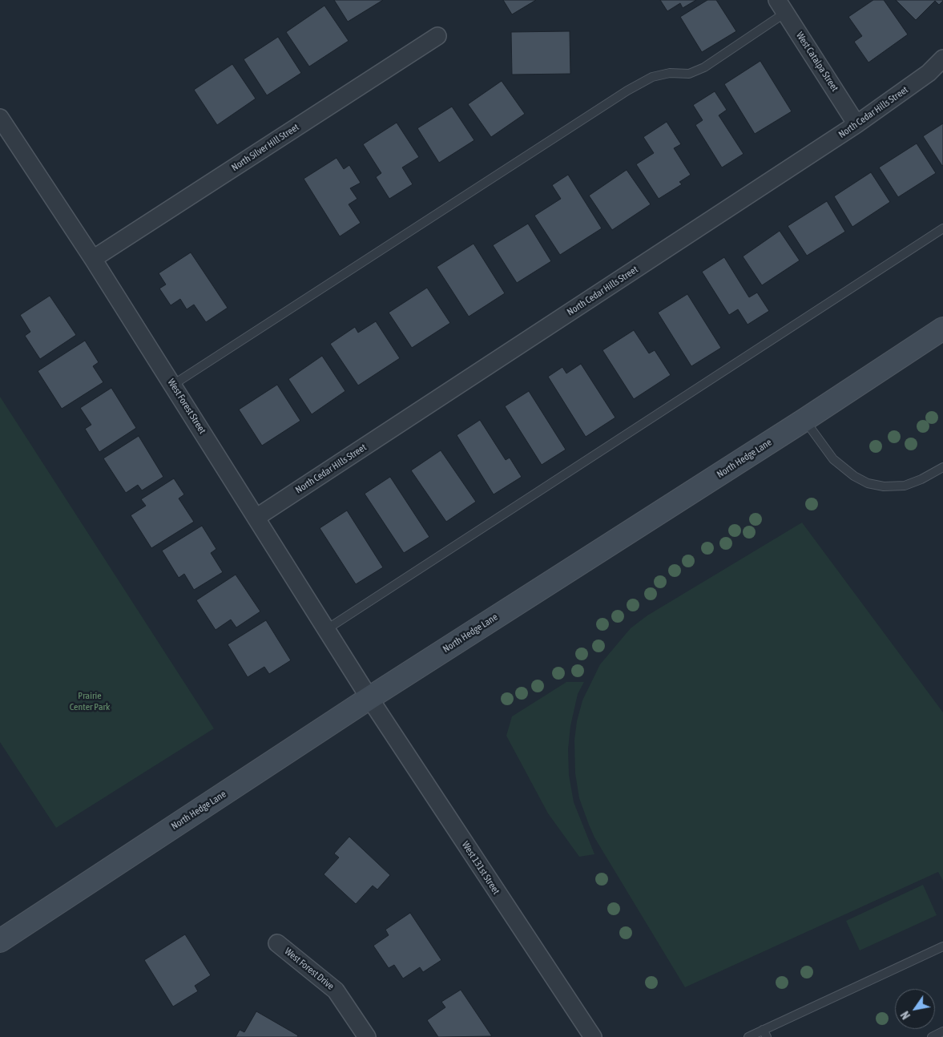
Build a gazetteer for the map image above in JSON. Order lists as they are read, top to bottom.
{
  "streets": {
    "street": [
      "West Catalpa Street",
      "North Cedar Hills Street",
      "North Silver Hill Street",
      "West Forest Street",
      "North Hedge Lane",
      "West 131st Street",
      "West Forest Drive"
    ]
  },
  "crossings": [
    ["West Catalpa Street", "North Cedar Hills Street"],
    ["North Cedar Hills Street", "West Forest Street"],
    ["North Silver Hill Street", "West Forest Street"],
    ["West Forest Street", "North Hedge Lane"],
    ["West Forest Street", "West 131st Street"],
    ["North Hedge Lane", "West 131st Street"]
  ],
  "parks": ["Prairie Center Park"],
  "north": "bottom left"
}
